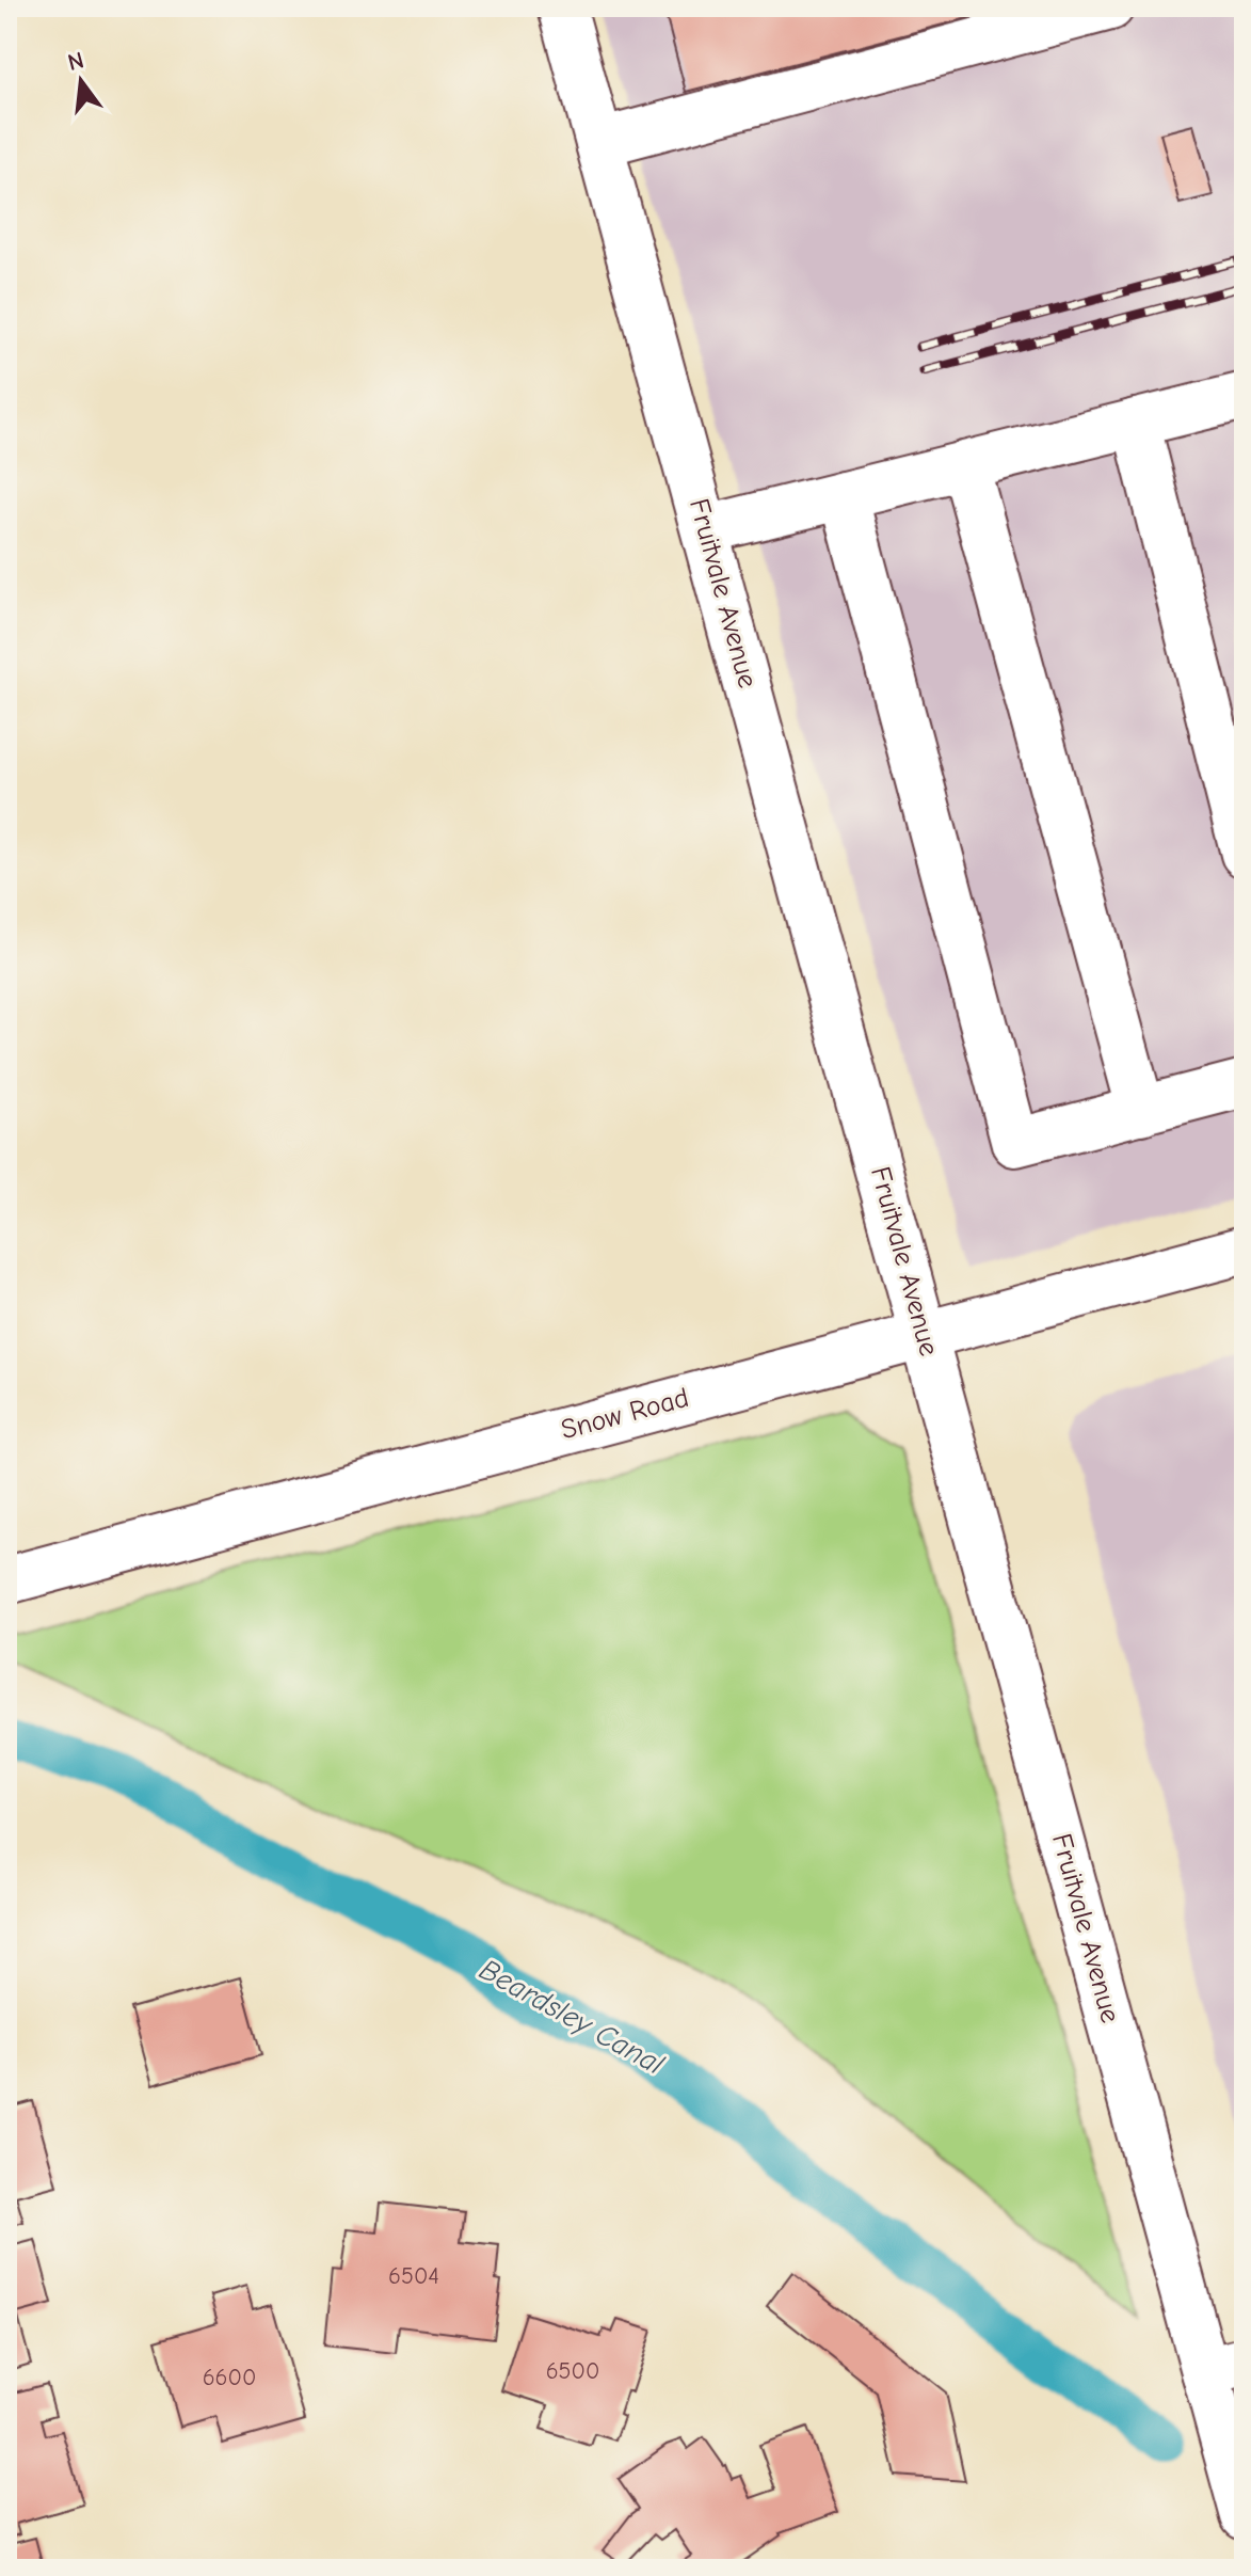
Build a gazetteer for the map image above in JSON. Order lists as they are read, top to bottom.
{
  "streets": {
    "main road": ["Fruitvale Avenue", "Snow Road"]
  },
  "crossings": [
    ["Fruitvale Avenue", "Snow Road"]
  ],
  "water": ["Beardsley Canal"],
  "house_numbers": ["6504", "6500", "6600"],
  "north": "top"
}
